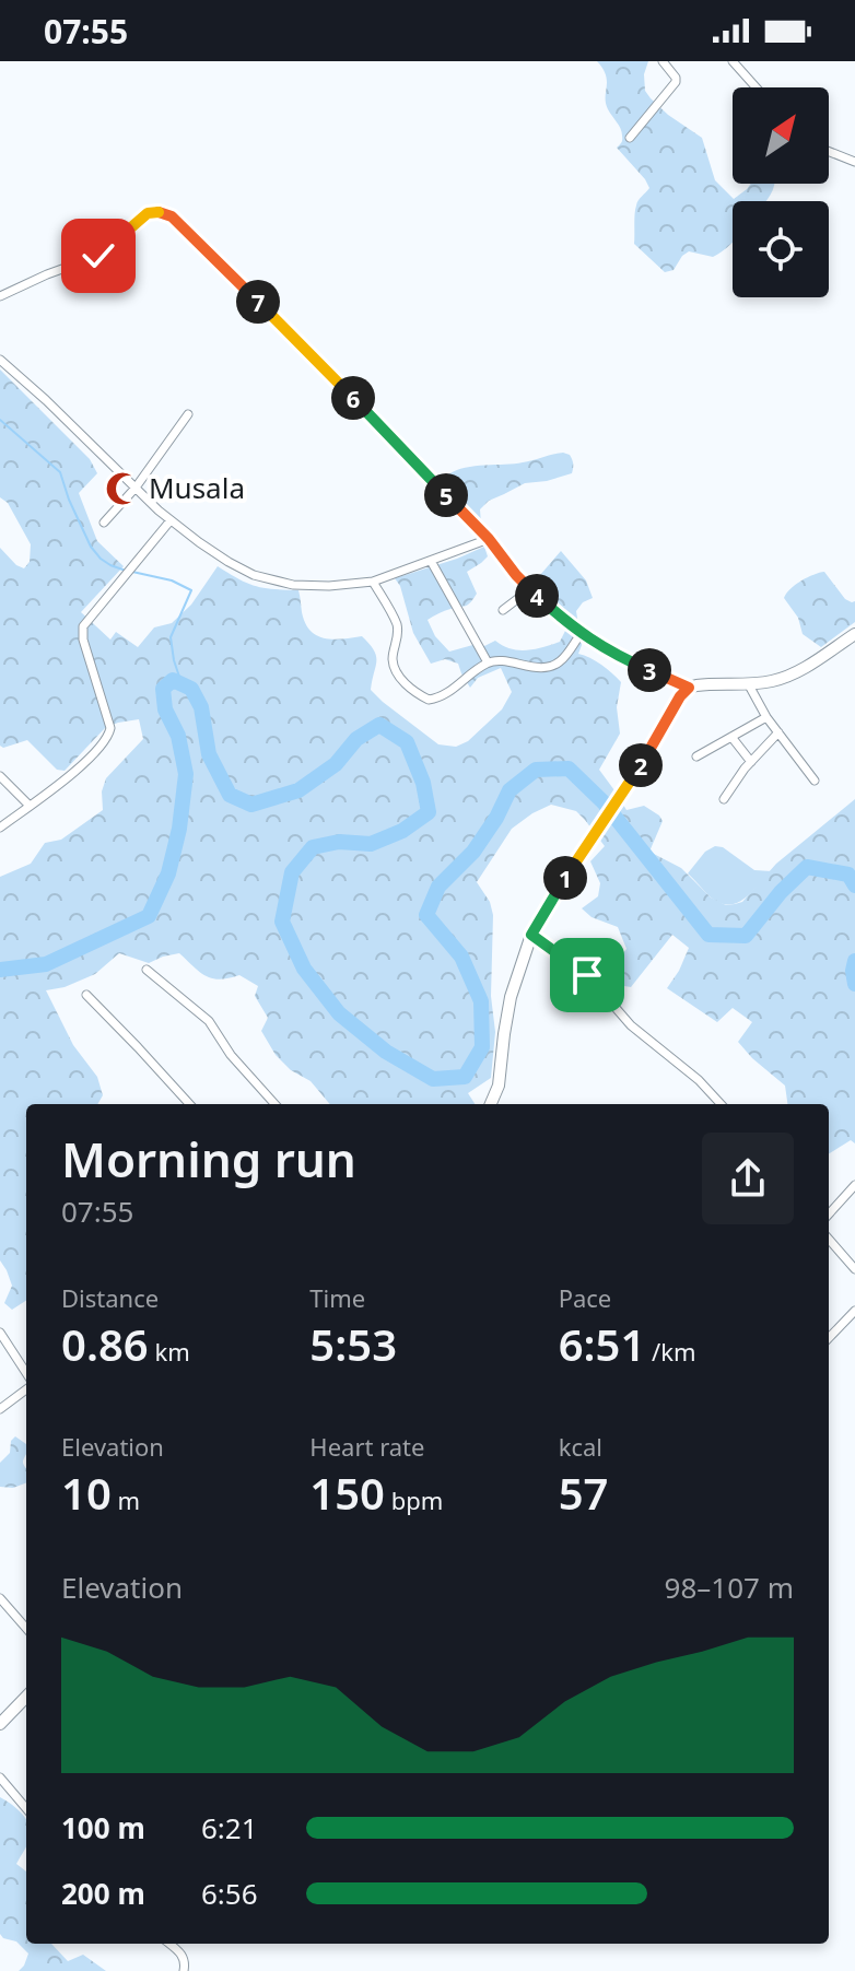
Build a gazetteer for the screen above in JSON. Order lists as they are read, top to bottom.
{
  "places": {
    "mosque": ["Musala"]
  },
  "north": "top right",
  "page": {
    "status": "07:55",
    "pins": [
      "7",
      "6",
      "5",
      "4",
      "3",
      "2",
      "1"
    ],
    "heading": ["Morning run", "07:55"],
    "stats": [
      ["Distance", "0.86 km"],
      ["Time", "5:53"],
      ["Pace", "6:51 /km"],
      ["Elevation", "10 m"],
      ["Heart rate", "150 bpm"],
      ["kcal", "57"]
    ],
    "chart": ["Elevation", "98–107 m"],
    "list": [
      {
        "name": "100 m",
        "note": "6:21"
      },
      {
        "name": "200 m",
        "note": "6:56"
      }
    ]
  }
}
